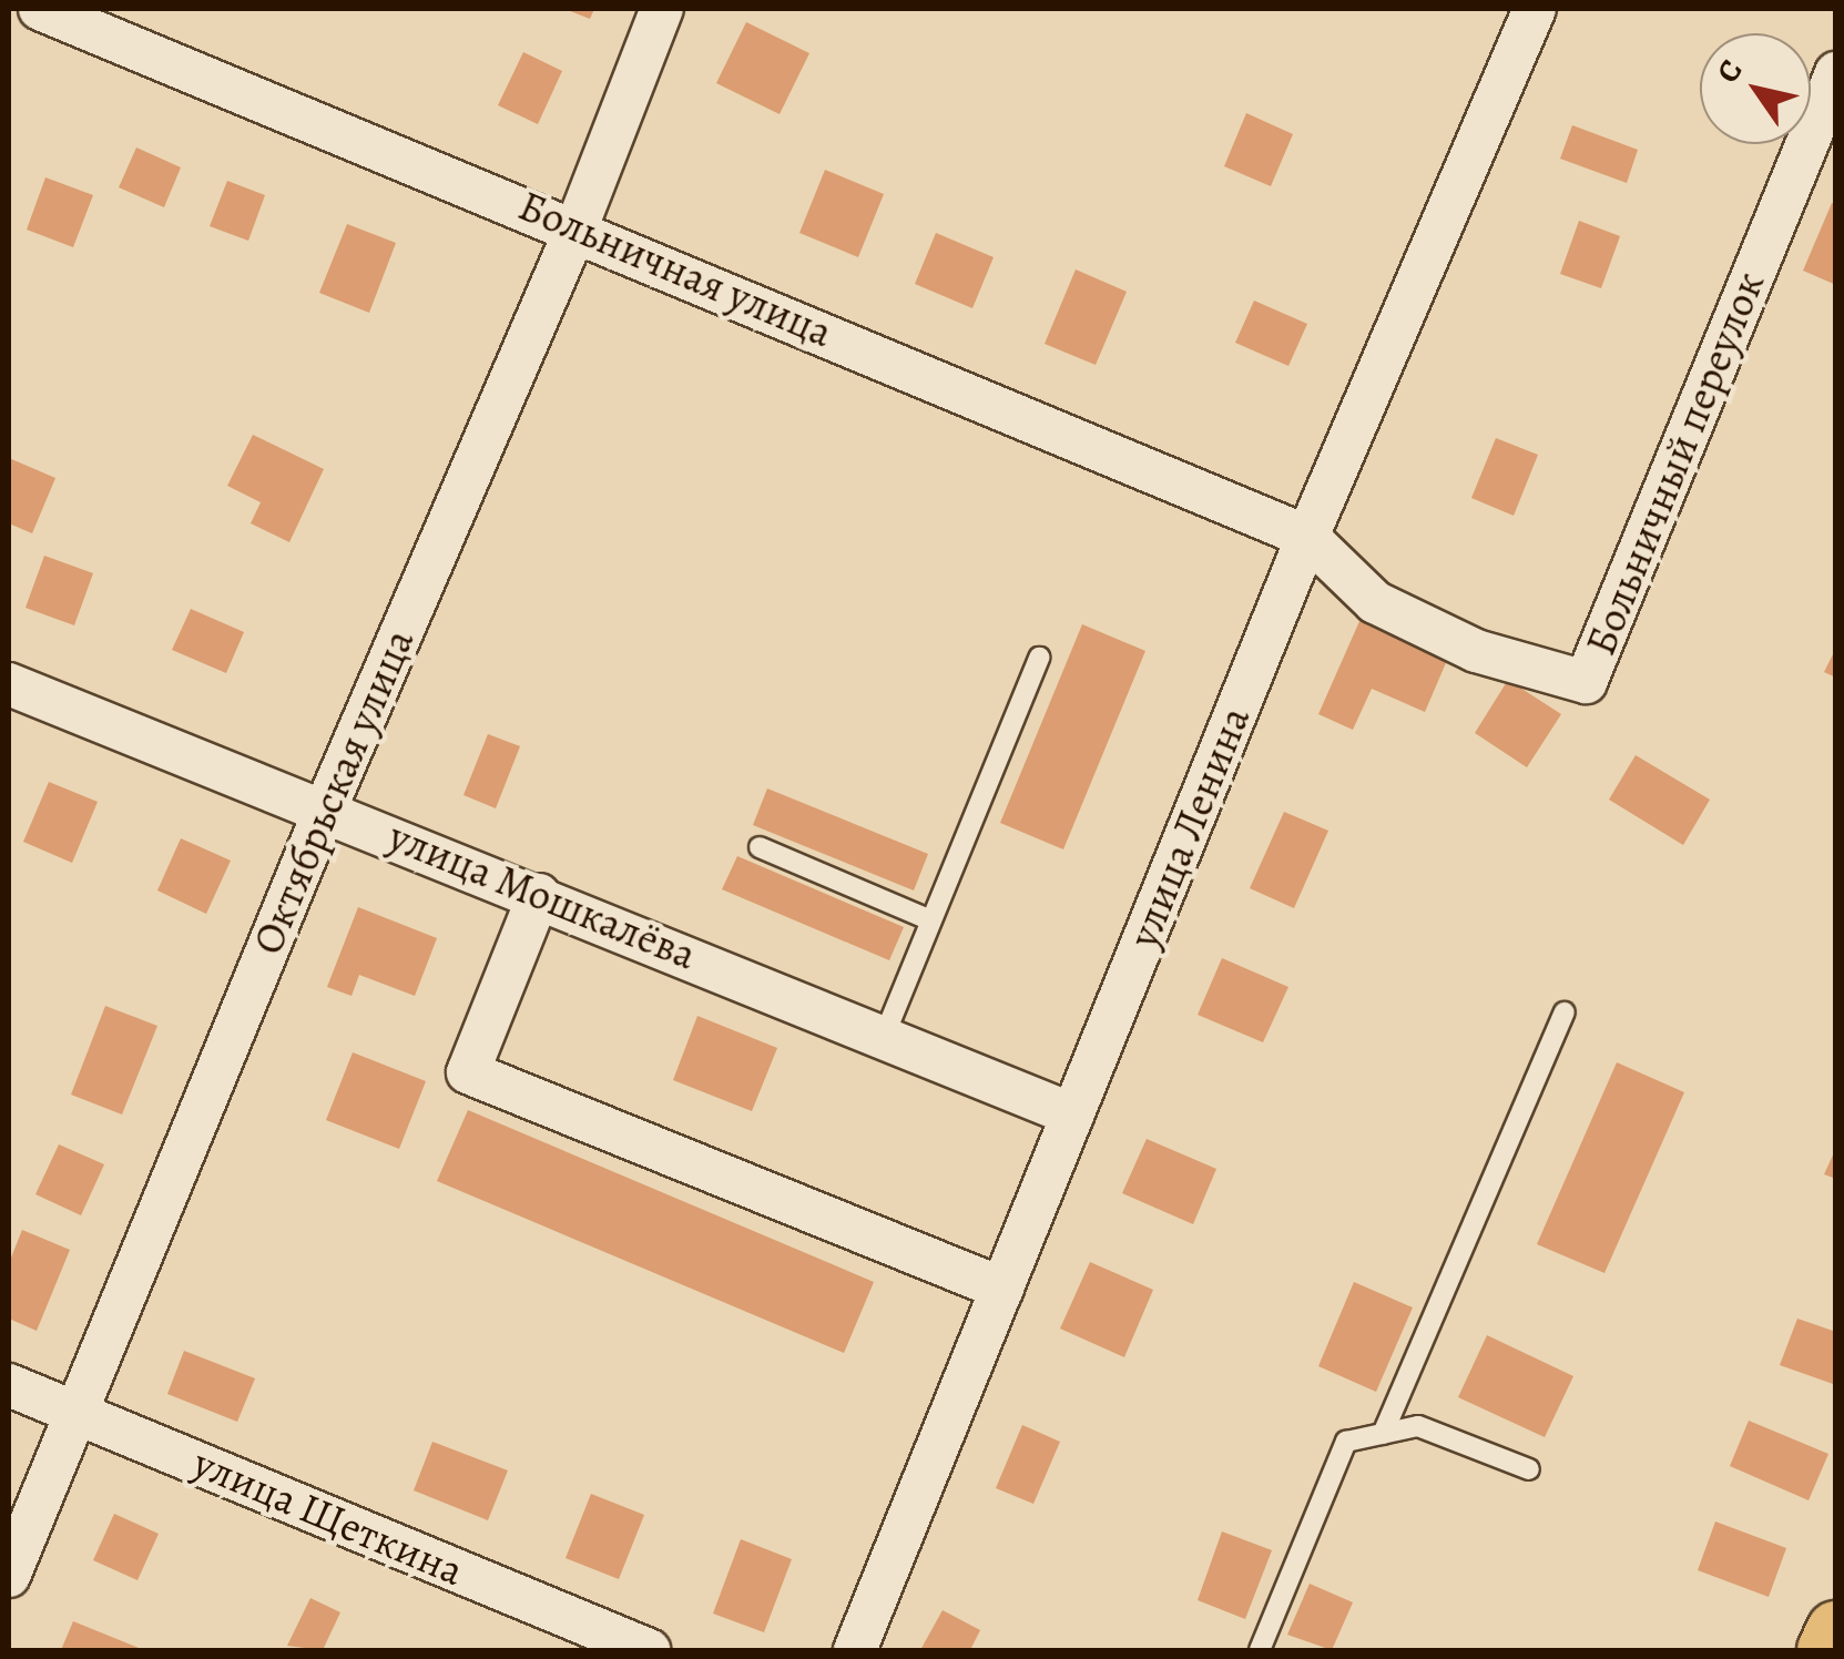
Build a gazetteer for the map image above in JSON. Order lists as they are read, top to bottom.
{
  "streets": {
    "street": [
      "Больничная улица",
      "Больничный переулок",
      "Октябрьская улица",
      "улица Ленина",
      "улица Мошкалёва",
      "улица Щеткина"
    ]
  },
  "crossings": [
    ["Больничная улица", "Больничный переулок"],
    ["Больничная улица", "Октябрьская улица"],
    ["Больничная улица", "улица Ленина"],
    ["Больничный переулок", "улица Ленина"],
    ["Октябрьская улица", "улица Мошкалёва"],
    ["Октябрьская улица", "улица Щеткина"],
    ["улица Ленина", "улица Мошкалёва"]
  ],
  "north": "top left"
}
